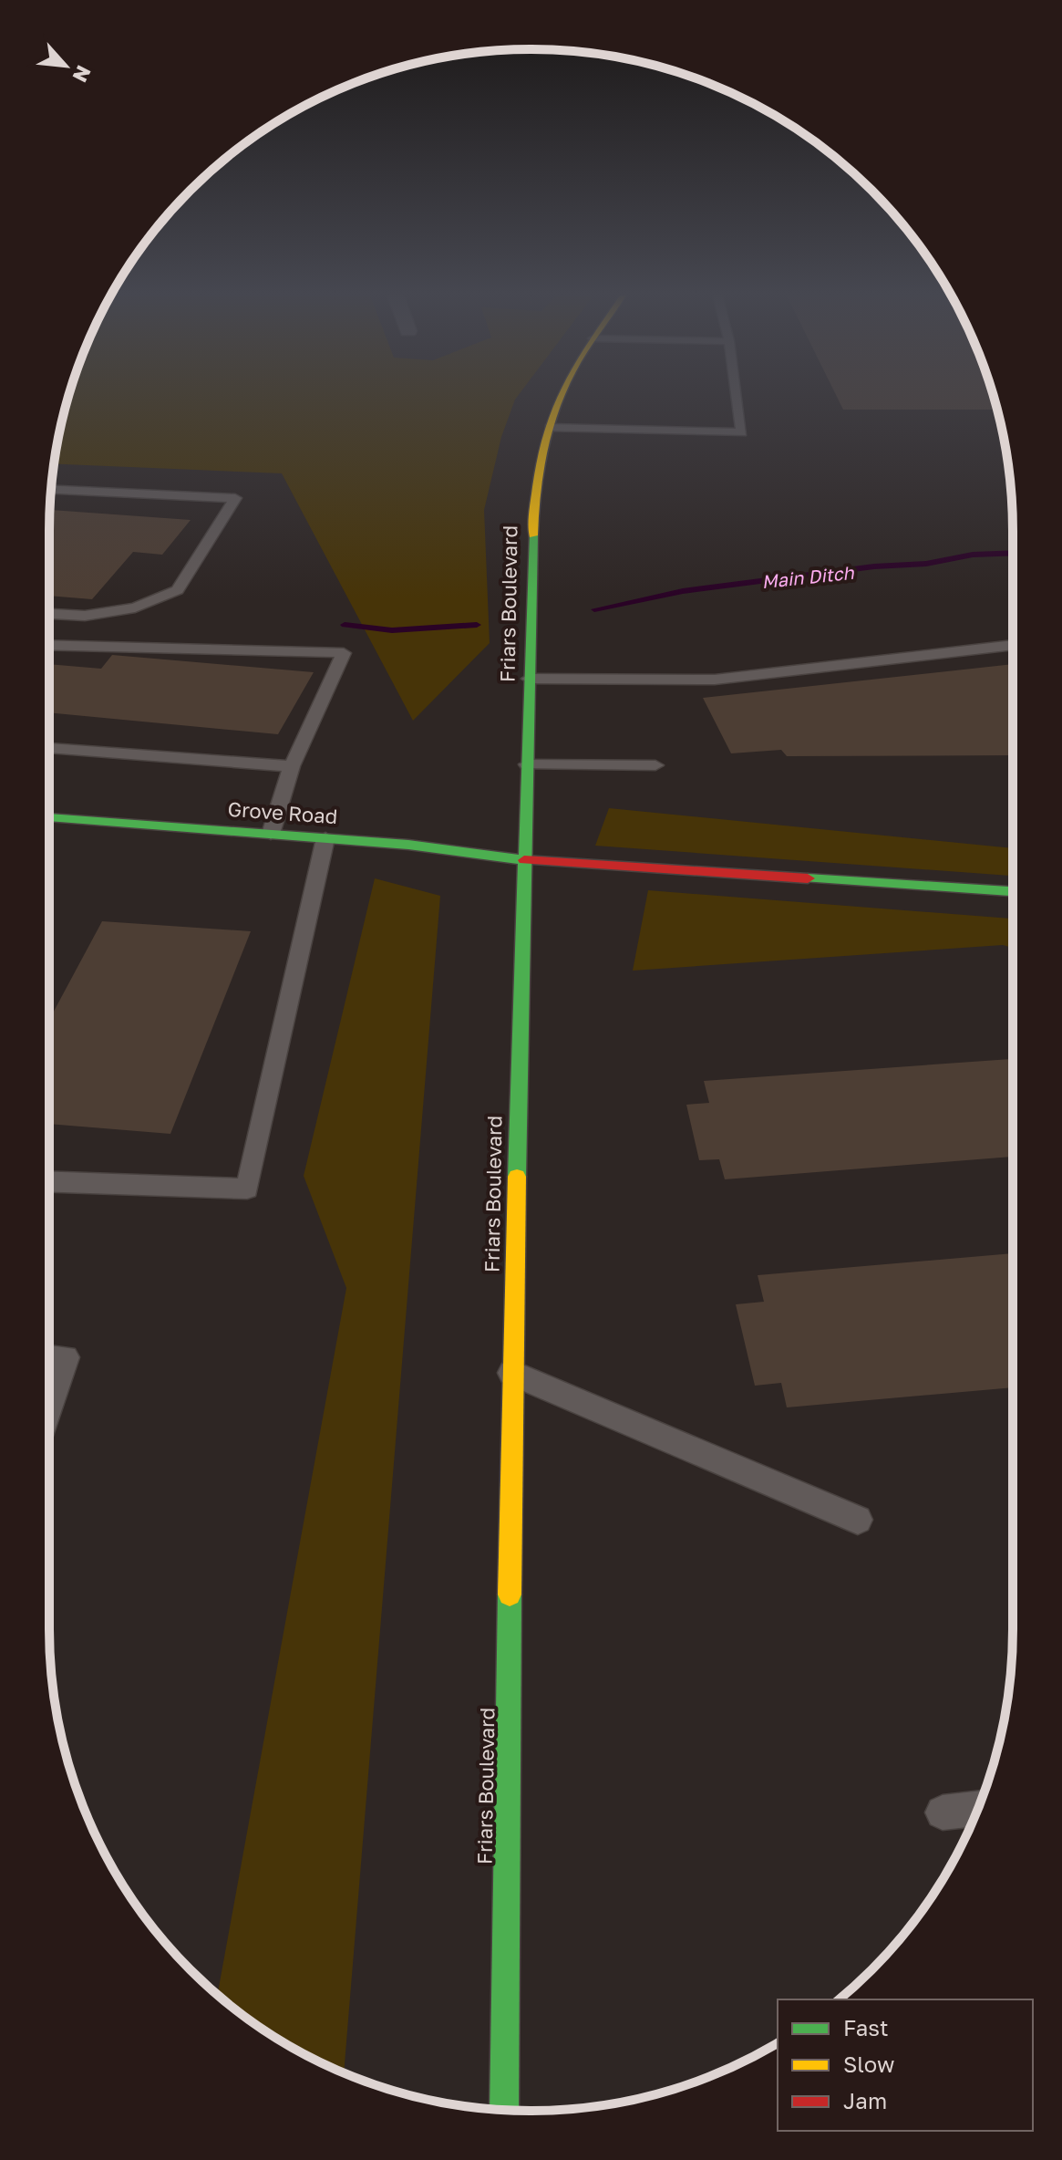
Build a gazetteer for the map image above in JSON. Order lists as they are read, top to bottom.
{
  "streets": {
    "main road": ["Friars Boulevard", "Grove Road"]
  },
  "crossings": [
    ["Friars Boulevard", "Grove Road"]
  ],
  "water": ["Main Ditch"],
  "legend": ["Fast", "Slow", "Jam"],
  "north": "bottom right"
}
